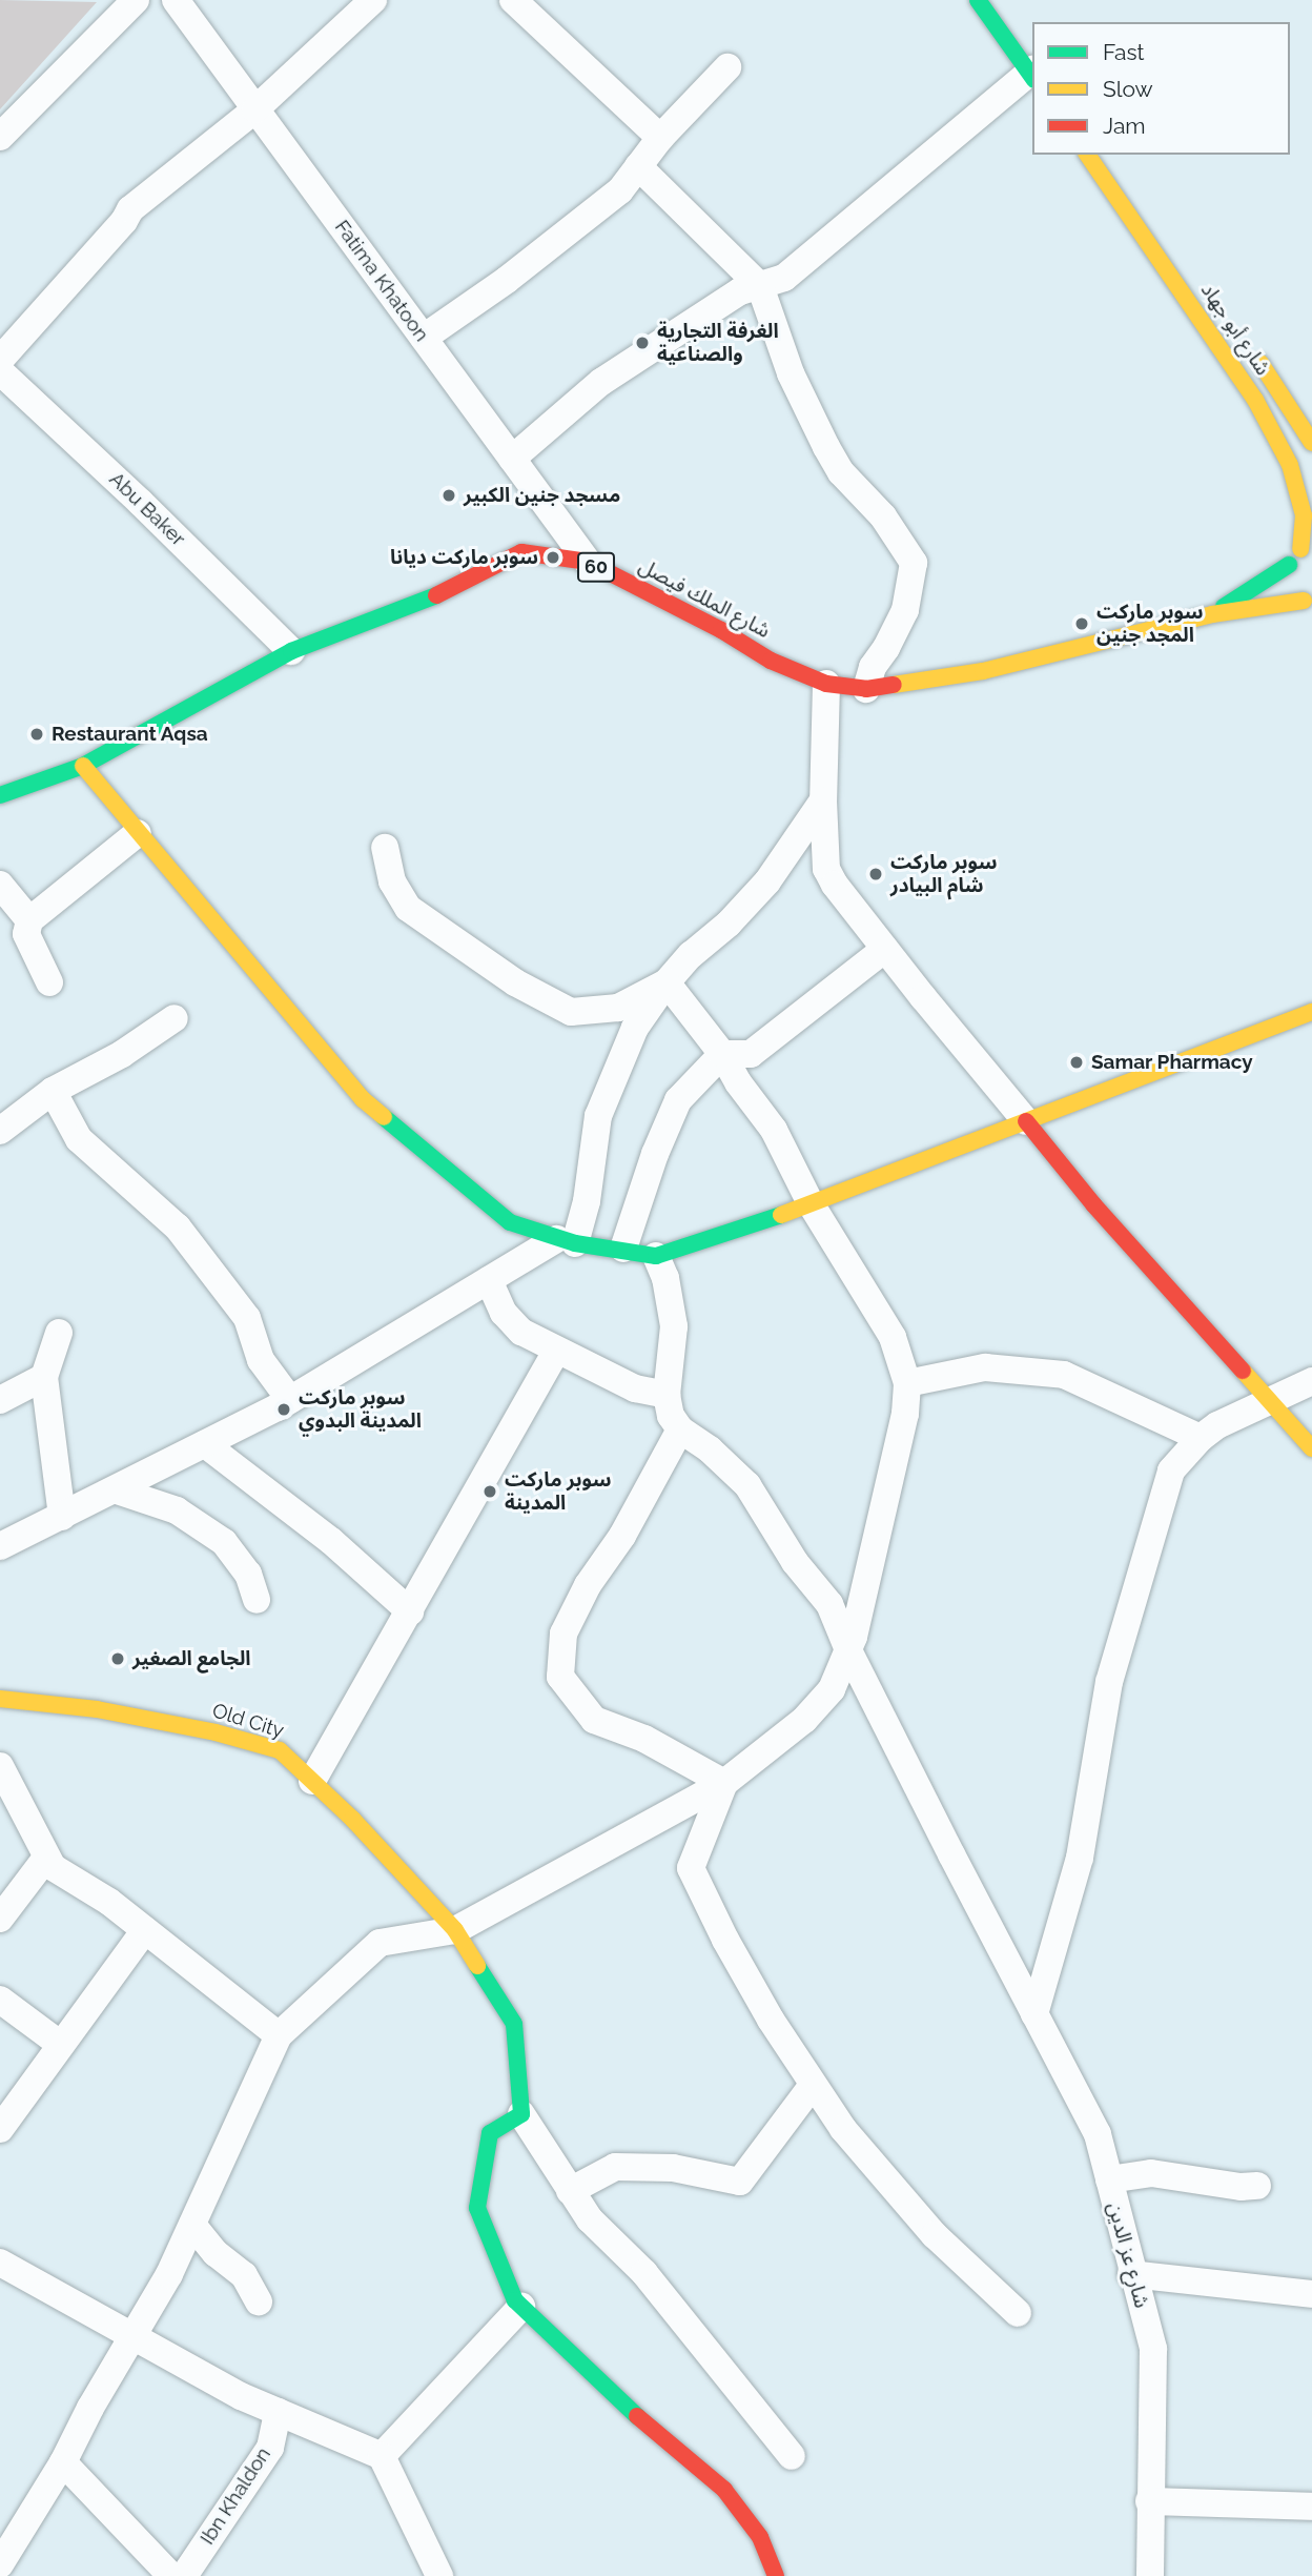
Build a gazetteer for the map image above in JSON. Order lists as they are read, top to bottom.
{
  "streets": {
    "street": [
      "Fatima Khatoon",
      "شارع أبو جهاد",
      "Abu Baker",
      "60",
      "شارع الملك فيصل",
      "Old City",
      "شارع عز الدين",
      "Ibn Khaldon"
    ]
  },
  "crossings": [
    ["Fatima Khatoon", "شارع الملك فيصل"],
    ["شارع أبو جهاد", "60"],
    ["Abu Baker", "شارع الملك فيصل"],
    ["60", "شارع الملك فيصل"]
  ],
  "places": [
    "الغرفة التجارية والصناعية",
    "مسجد جنين الكبير",
    "سوبر ماركت ديانا",
    "سوبر ماركت المجد جنين",
    "Restaurant Aqsa",
    "سوبر ماركت شام البيادر",
    "Samar Pharmacy",
    "سوبر ماركت المدينة البدوي",
    "سوبر ماركت المدينة",
    "الجامع الصغير"
  ],
  "legend": ["Fast", "Slow", "Jam"]
}
